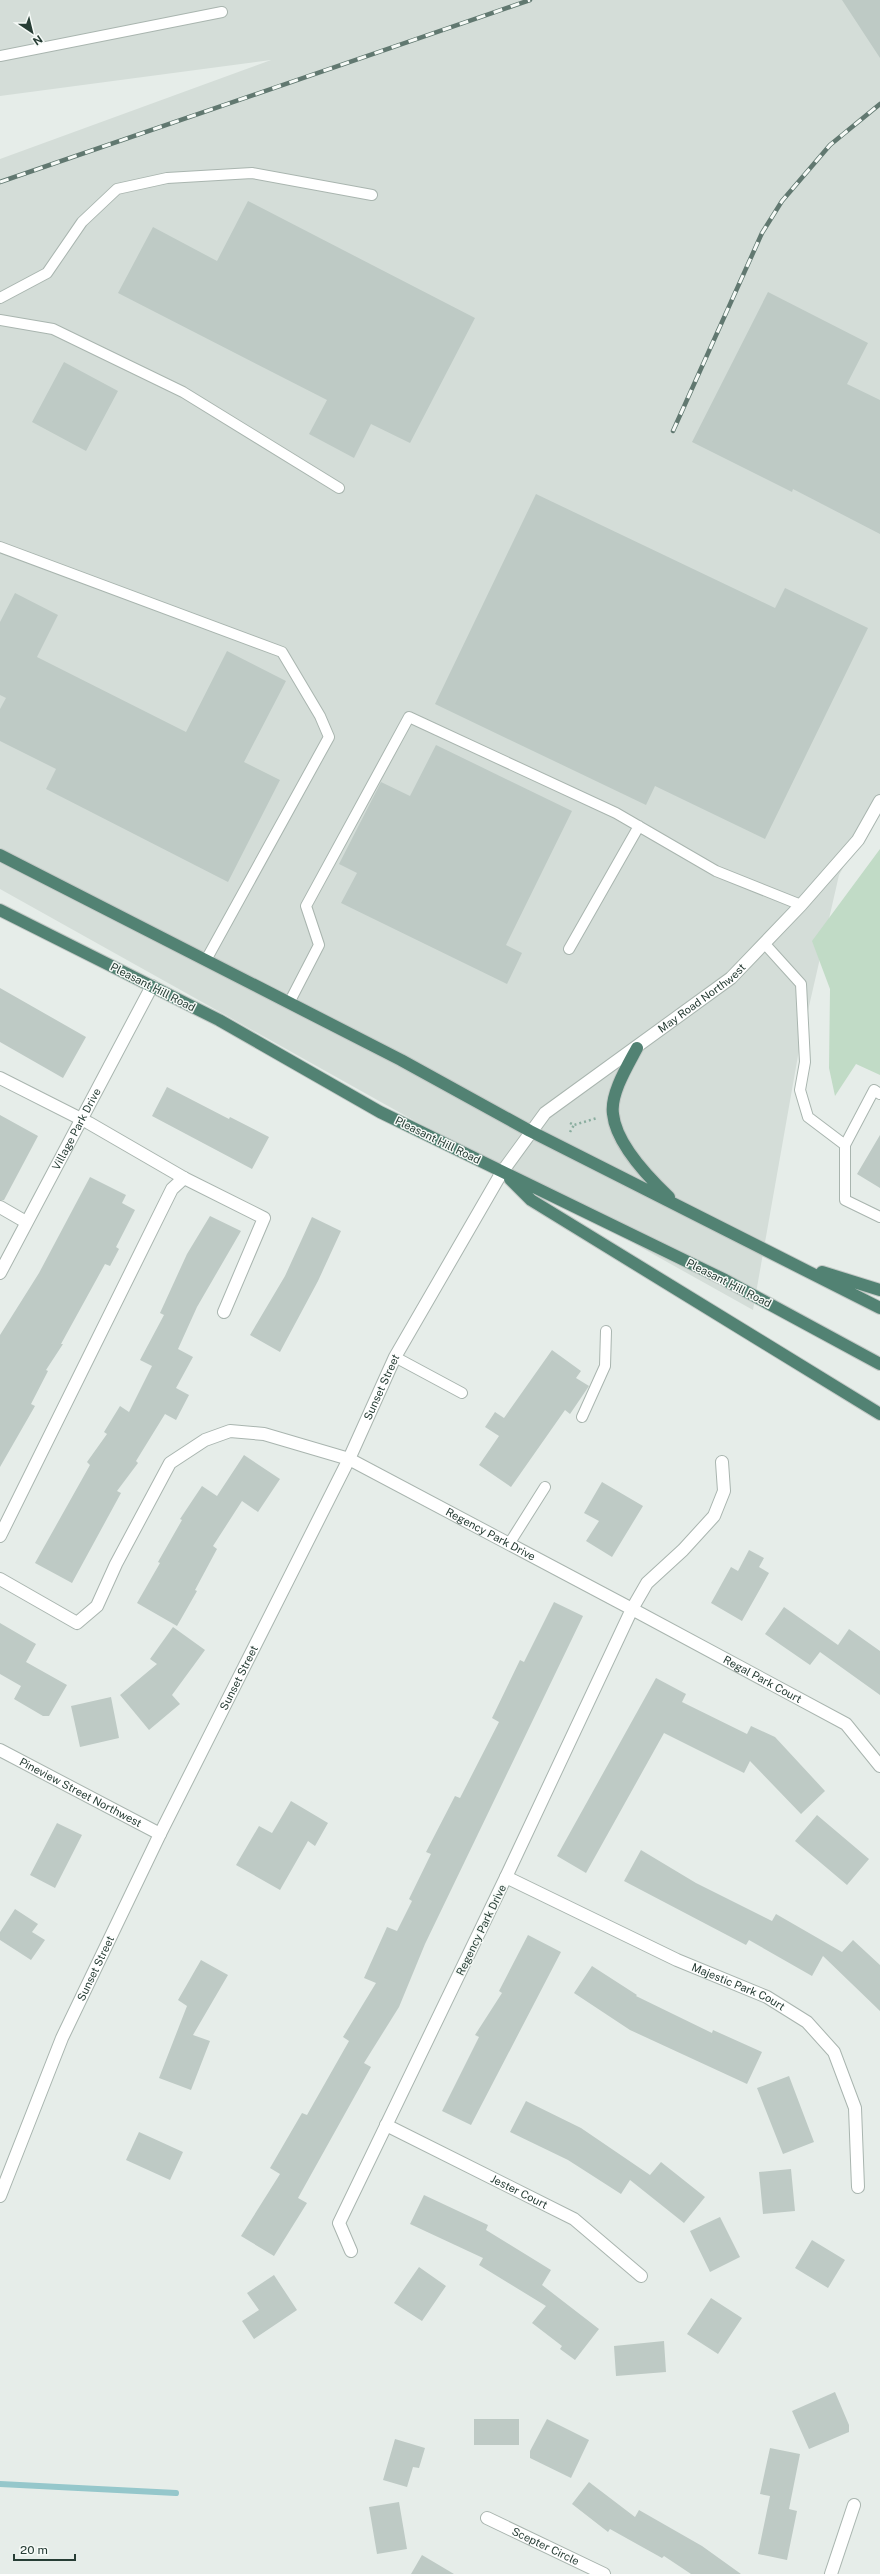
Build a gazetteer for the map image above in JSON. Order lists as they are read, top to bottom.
{
  "streets": {
    "highway": ["Pleasant Hill Road"],
    "street": [
      "May Road Northwest",
      "Village Park Drive",
      "Sunset Street",
      "Regency Park Drive",
      "Regal Park Court",
      "Pineview Street Northwest",
      "Majestic Park Court",
      "Jester Court",
      "Scepter Circle"
    ]
  },
  "crossings": [
    ["Pleasant Hill Road", "May Road Northwest"],
    ["Pleasant Hill Road", "Village Park Drive"],
    ["Pleasant Hill Road", "Sunset Street"],
    ["May Road Northwest", "Sunset Street"],
    ["Sunset Street", "Regency Park Drive"],
    ["Sunset Street", "Pineview Street Northwest"],
    ["Regency Park Drive", "Regal Park Court"],
    ["Regency Park Drive", "Majestic Park Court"],
    ["Regency Park Drive", "Jester Court"]
  ],
  "scale_bar": "20 m",
  "north": "bottom right"
}
